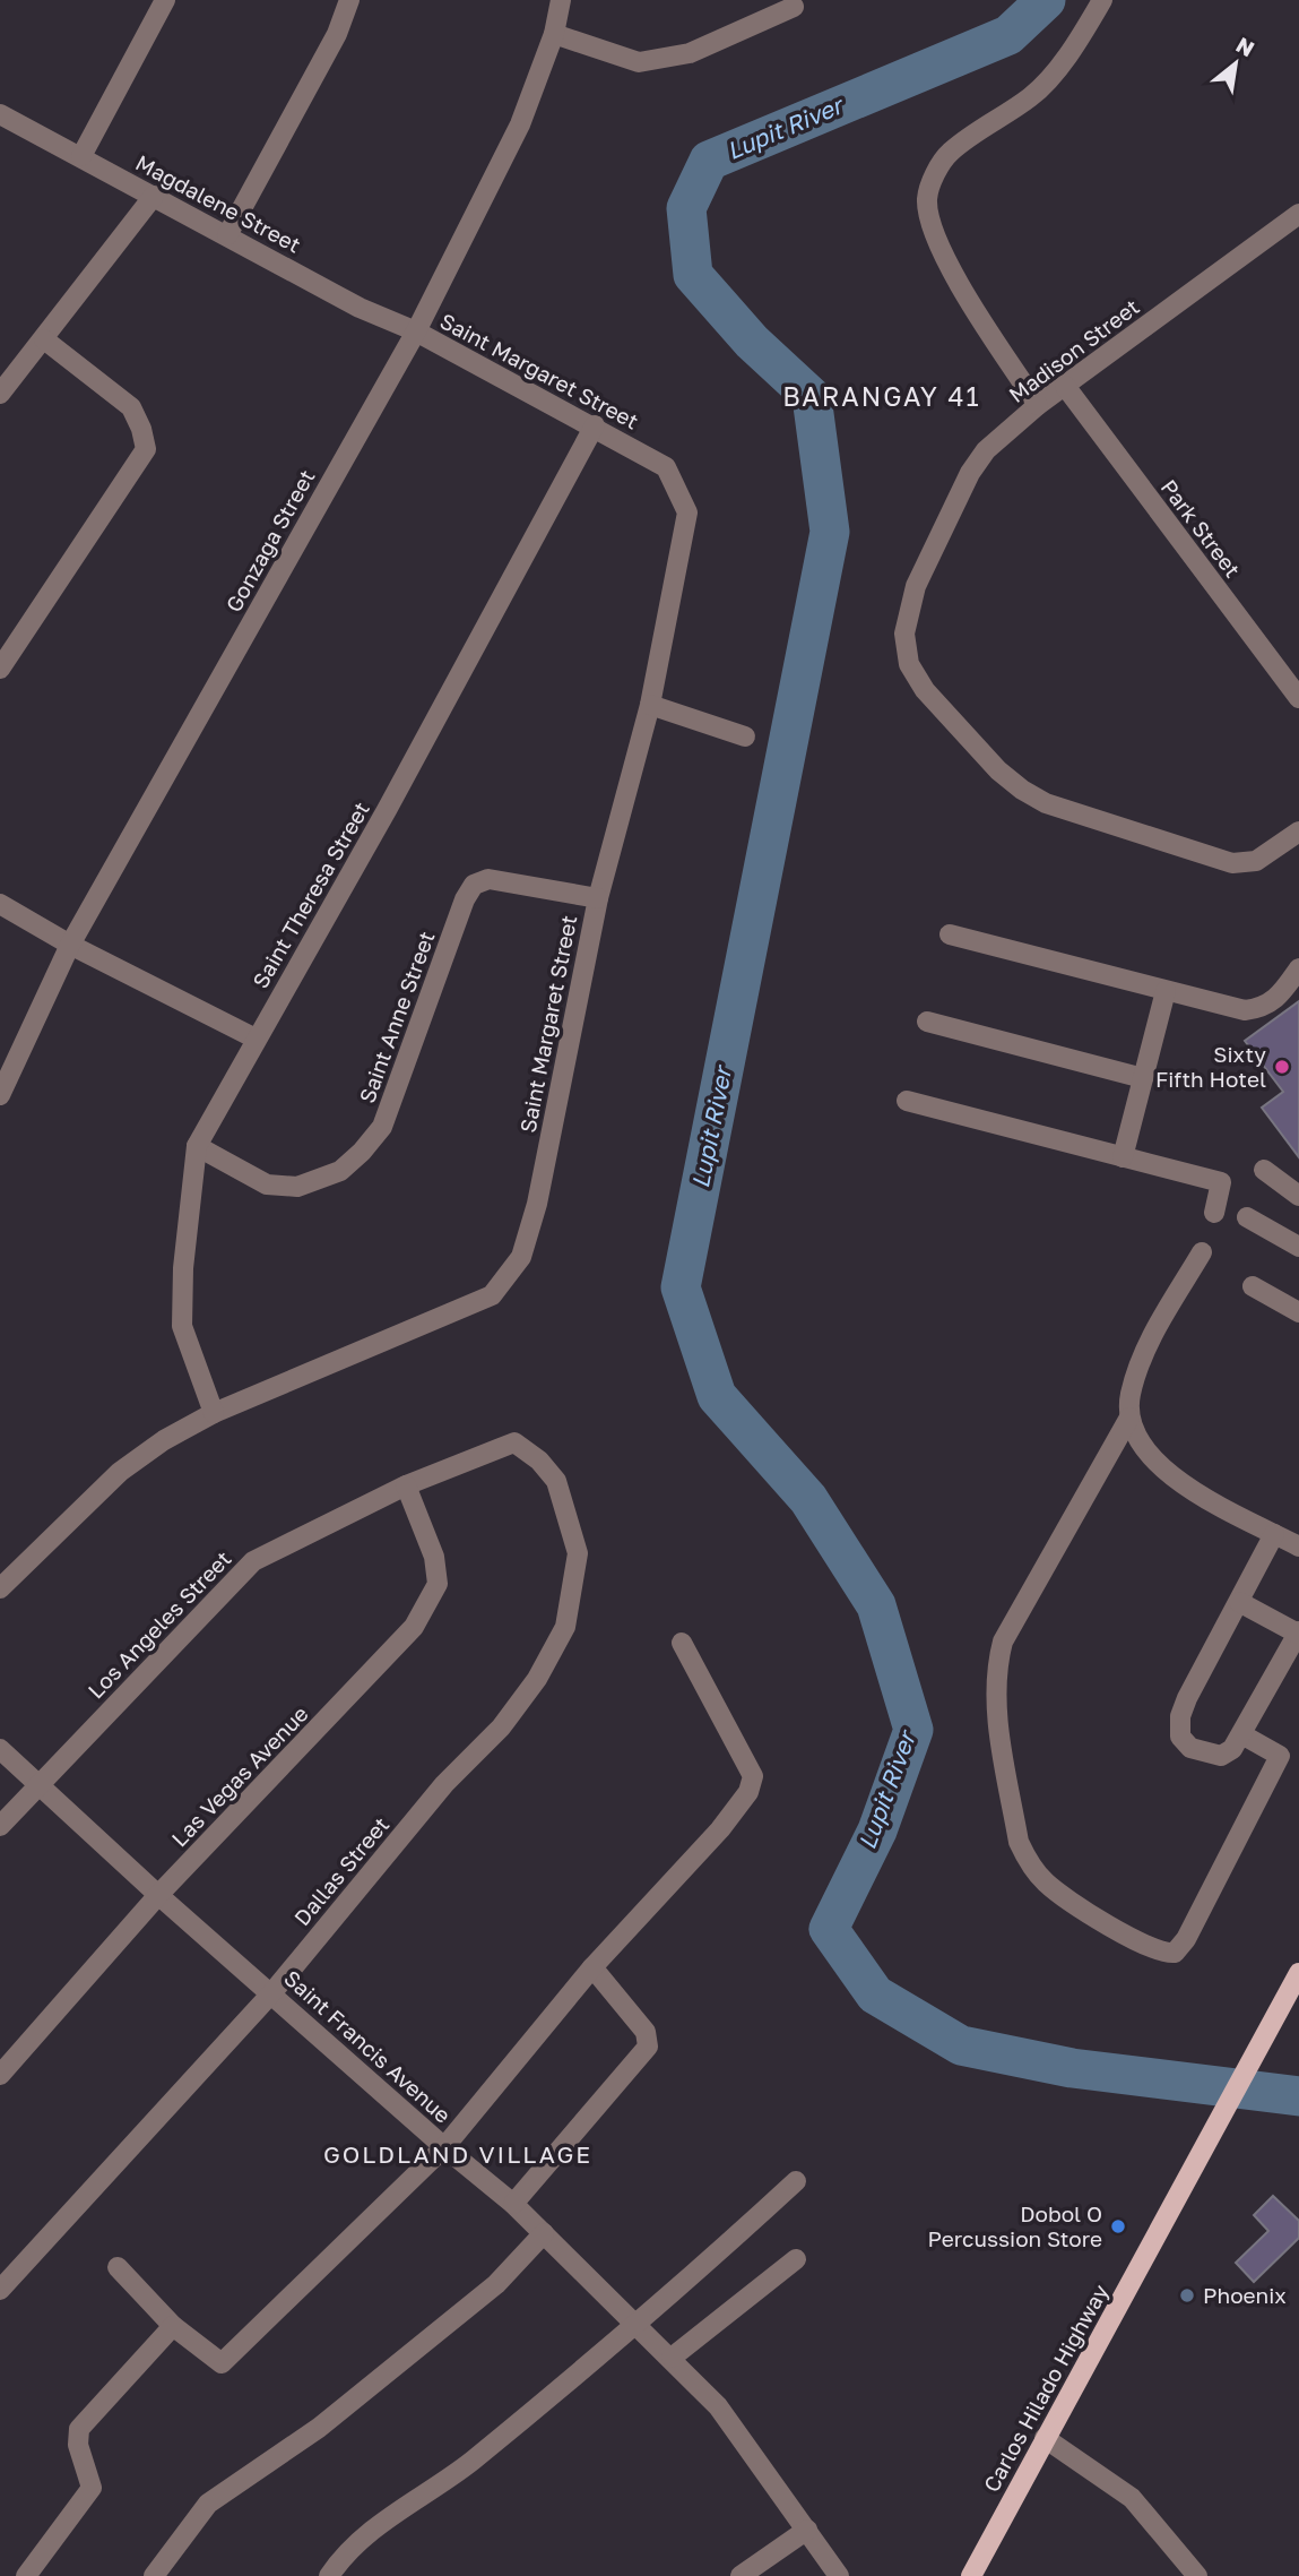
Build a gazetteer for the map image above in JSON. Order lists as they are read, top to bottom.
{
  "streets": {
    "main road": ["Carlos Hilado Highway"],
    "street": [
      "Magdalene Street",
      "Madison Street",
      "Saint Margaret Street",
      "Park Street",
      "Gonzaga Street",
      "Saint Theresa Street",
      "Saint Anne Street",
      "Los Angeles Street",
      "Las Vegas Avenue",
      "Dallas Street",
      "Saint Francis Avenue"
    ]
  },
  "crossings": [
    ["Magdalene Street", "Saint Margaret Street"],
    ["Magdalene Street", "Gonzaga Street"],
    ["Madison Street", "Park Street"],
    ["Saint Margaret Street", "Gonzaga Street"],
    ["Saint Margaret Street", "Saint Theresa Street"],
    ["Saint Margaret Street", "Saint Anne Street"],
    ["Saint Theresa Street", "Saint Anne Street"],
    ["Los Angeles Street", "Las Vegas Avenue"],
    ["Los Angeles Street", "Dallas Street"],
    ["Los Angeles Street", "Saint Francis Avenue"],
    ["Las Vegas Avenue", "Saint Francis Avenue"],
    ["Dallas Street", "Saint Francis Avenue"]
  ],
  "districts": ["BARANGAY 41", "GOLDLAND VILLAGE"],
  "water": ["Lupit River"],
  "places": ["Sixty Fifth Hotel", "Dobol O Percussion Store", "Phoenix"],
  "north": "top right"
}
